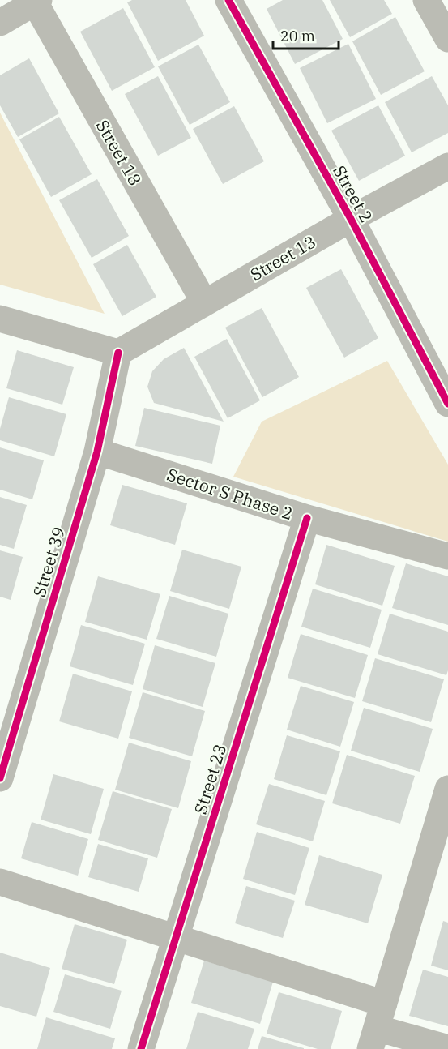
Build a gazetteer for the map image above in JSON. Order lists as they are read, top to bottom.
{
  "streets": {
    "street": [
      "Street 18",
      "Street 2",
      "Street 13",
      "Sector S Phase 2",
      "Street 39",
      "Street 23"
    ]
  },
  "crossings": [
    ["Street 18", "Street 13"],
    ["Street 2", "Street 13"],
    ["Street 13", "Street 39"],
    ["Sector S Phase 2", "Street 39"],
    ["Sector S Phase 2", "Street 23"]
  ],
  "scale_bar": "20 m"
}
